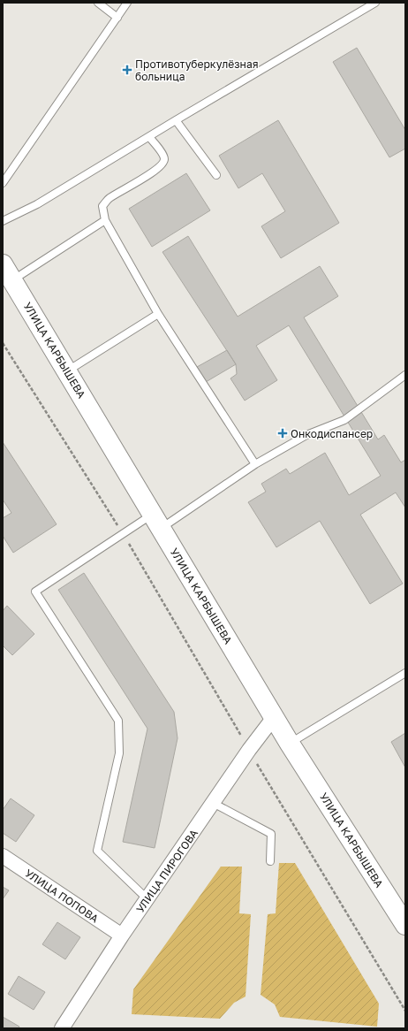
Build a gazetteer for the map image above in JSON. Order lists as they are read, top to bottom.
{
  "streets": {
    "main road": ["УЛИЦА КАРБЫШЕВА"],
    "street": ["УЛИЦА ПИРОГОВА", "УЛИЦА ПОПОВА"]
  },
  "crossings": [
    ["УЛИЦА КАРБЫШЕВА", "УЛИЦА ПИРОГОВА"],
    ["УЛИЦА ПИРОГОВА", "УЛИЦА ПОПОВА"]
  ],
  "places": {
    "health": ["Противотуберкулёзная больница", "Онкодиспансер"]
  }
}
